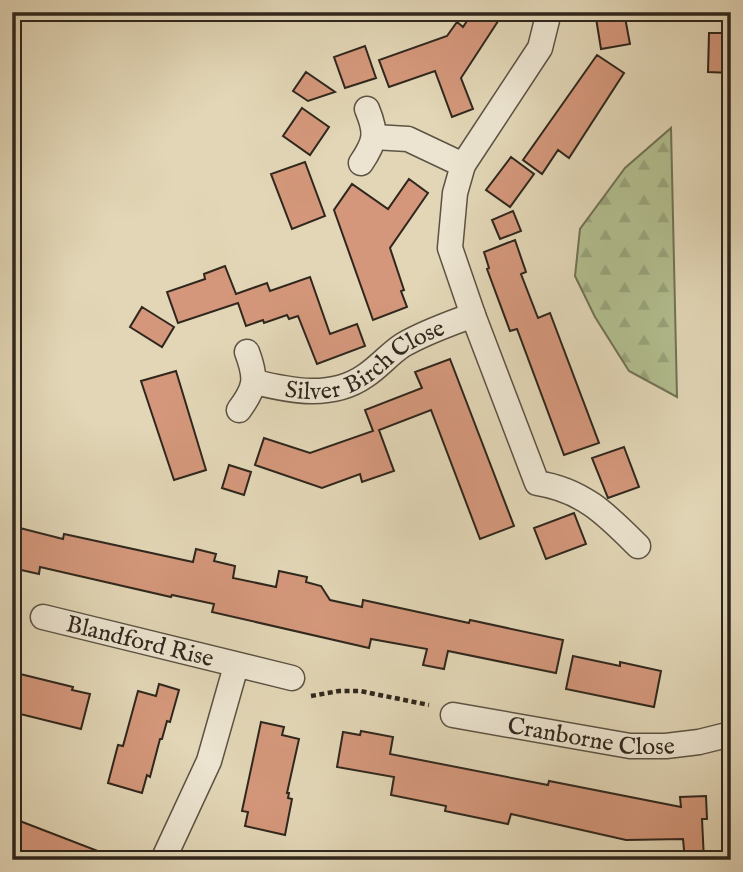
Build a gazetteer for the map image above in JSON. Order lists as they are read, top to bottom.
{
  "streets": {
    "street": ["Silver Birch Close", "Blandford Rise", "Cranborne Close"]
  }
}
